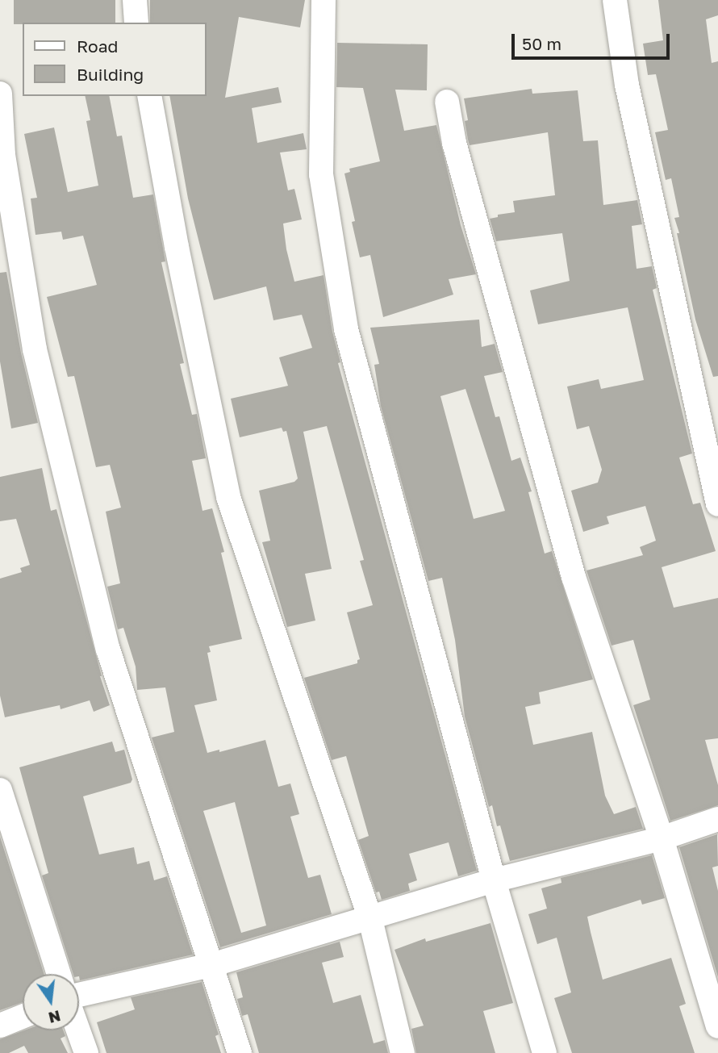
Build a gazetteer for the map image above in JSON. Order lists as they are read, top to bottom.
{
  "legend": ["Road", "Building"],
  "scale_bar": "50 m",
  "north": "bottom"
}
